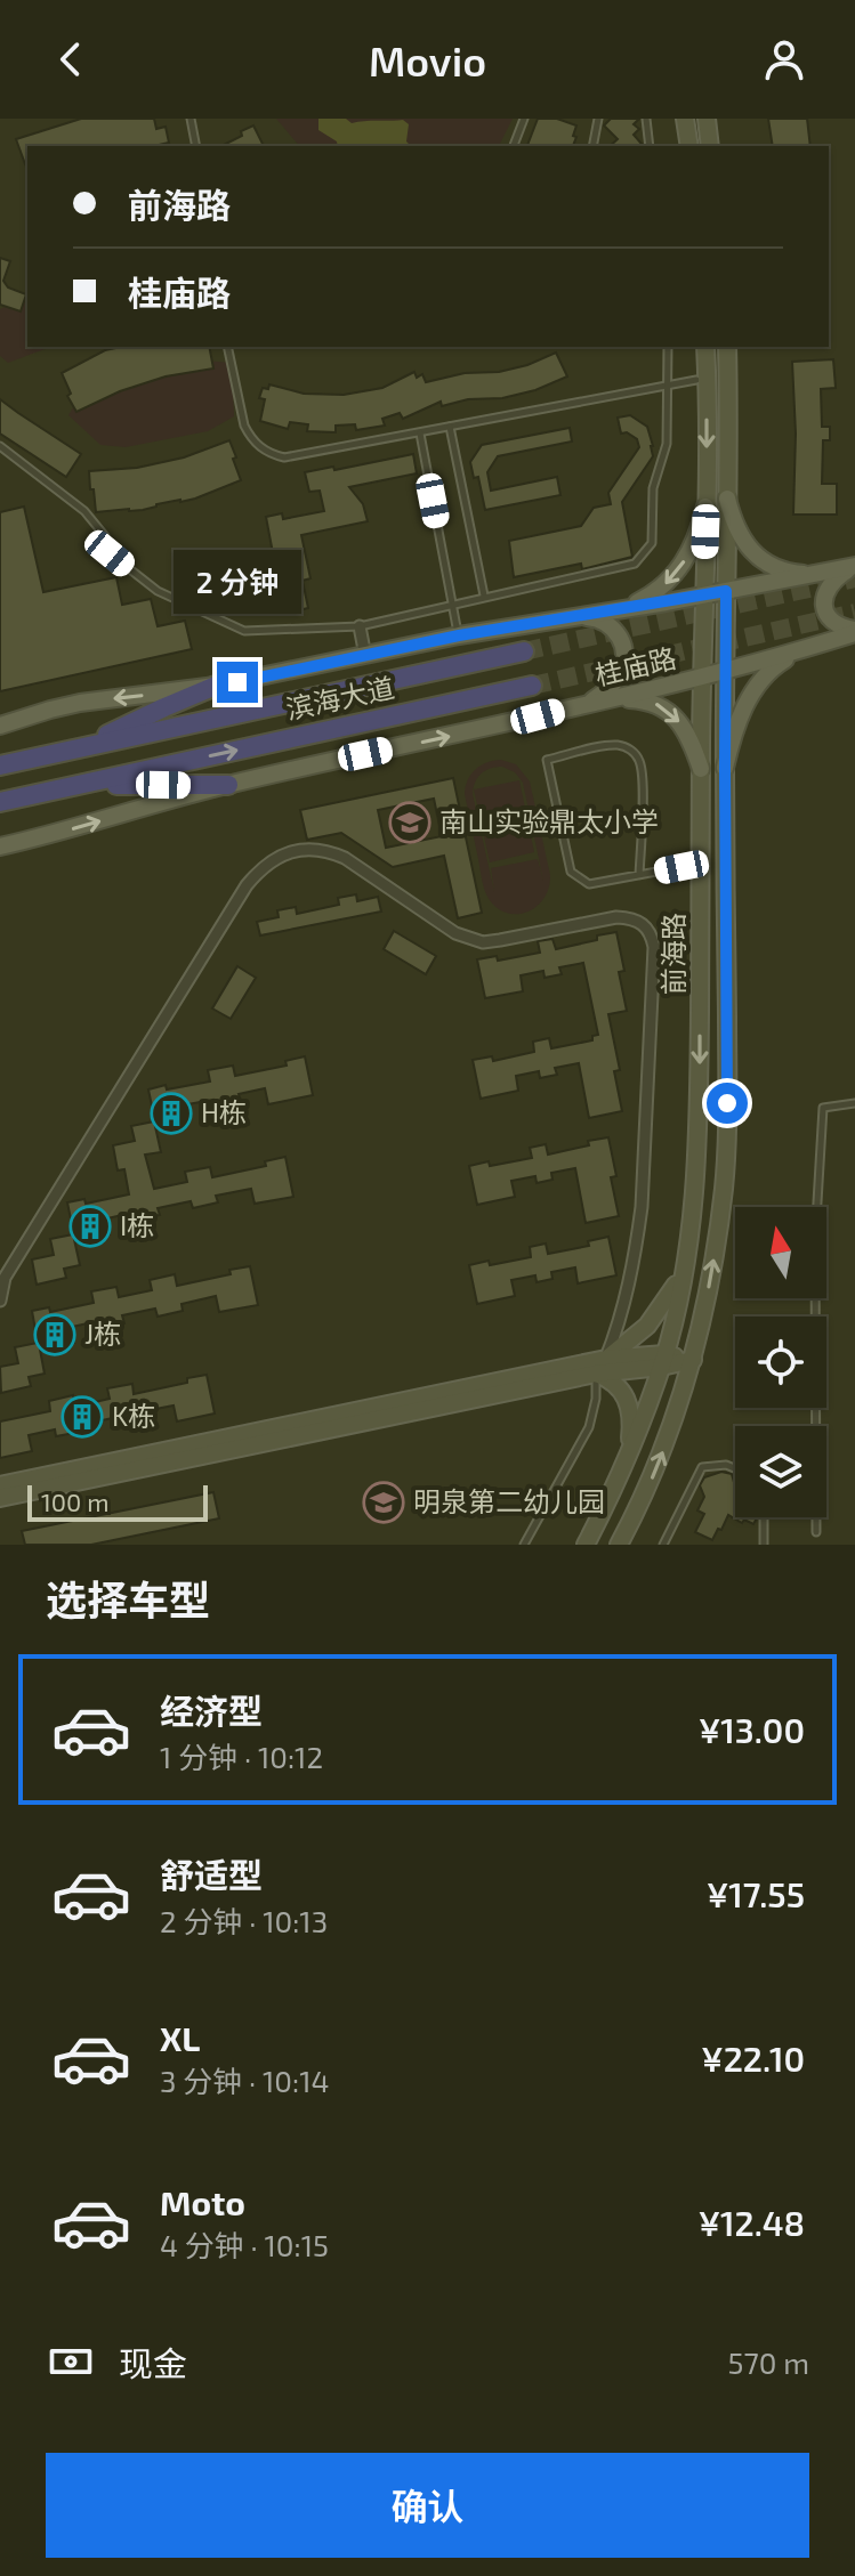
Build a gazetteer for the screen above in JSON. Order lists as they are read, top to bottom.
{
  "streets": {
    "highway": ["滨海大道"],
    "main road": ["桂庙路", "前海路"]
  },
  "crossings": [
    ["桂庙路", "前海路"]
  ],
  "places": {
    "school or university": ["南山实验鼎太小学", "明泉第二幼儿园"],
    "building": [
      "H栋",
      "I栋",
      "J栋",
      "K栋"
    ]
  },
  "scale_bar": "100 m",
  "north": "top",
  "page": {
    "header": "Movio",
    "banner": ["前海路", "桂庙路"],
    "bubble": "2 分钟",
    "scale": "100 m",
    "heading": "选择车型",
    "list": [
      {
        "name": "经济型",
        "note": "1 分钟 · 10:12",
        "value": "¥13.00"
      },
      {
        "name": "舒适型",
        "note": "2 分钟 · 10:13",
        "value": "¥17.55"
      },
      {
        "name": "XL",
        "note": "3 分钟 · 10:14",
        "value": "¥22.10"
      },
      {
        "name": "Moto",
        "note": "4 分钟 · 10:15",
        "value": "¥12.48"
      }
    ],
    "pay": ["现金", "570 m"],
    "buttons": "确认"
  }
}
